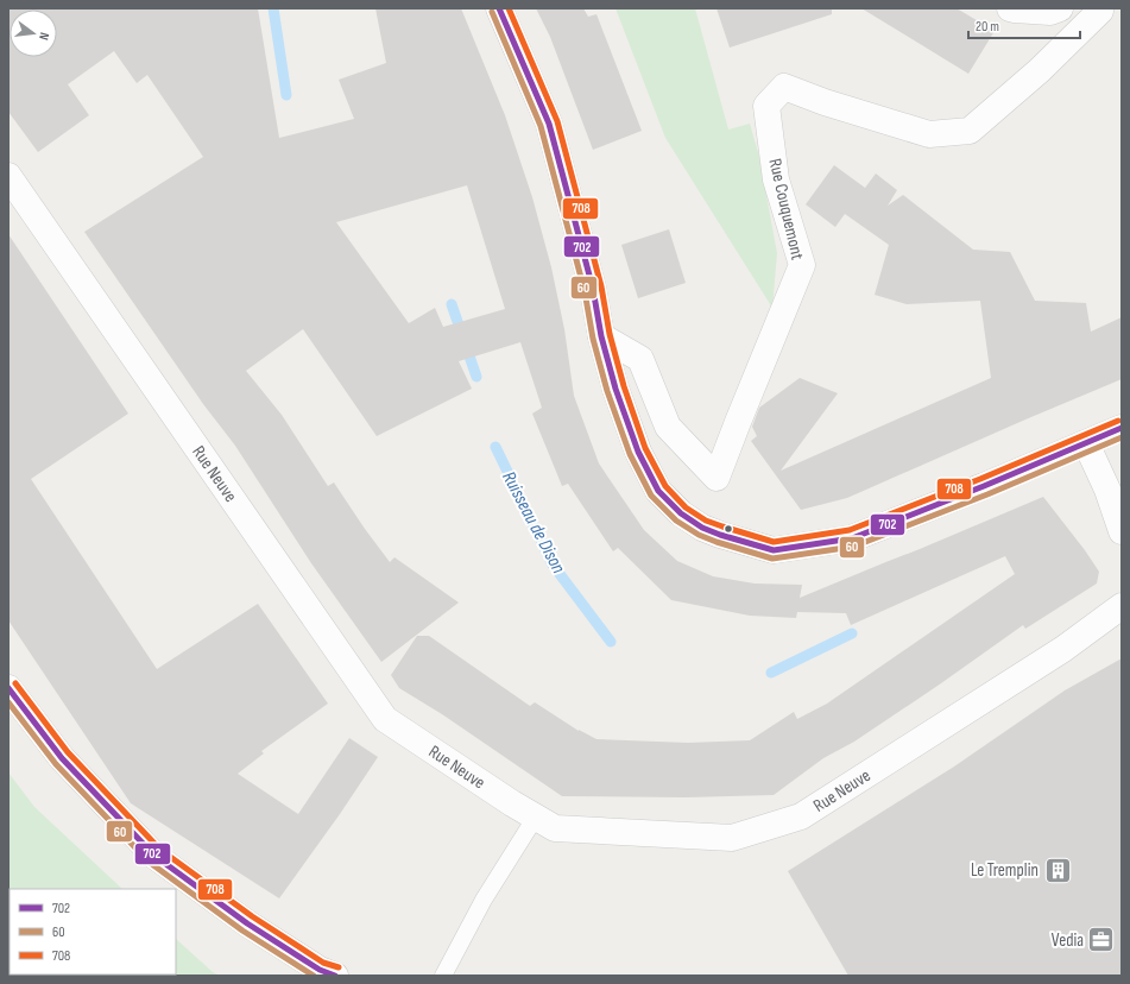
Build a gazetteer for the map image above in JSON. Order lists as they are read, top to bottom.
{
  "streets": {
    "street": ["Rue Couquemont", "Rue Neuve"]
  },
  "water": ["Ruisseau de Dison"],
  "places": {
    "building": ["Le Tremplin"],
    "office": ["Vedia"]
  },
  "lines": ["transit line 702", "transit line 708", "transit line 60"],
  "legend": ["702", "60", "708"],
  "scale_bar": "20 m",
  "north": "right"
}
